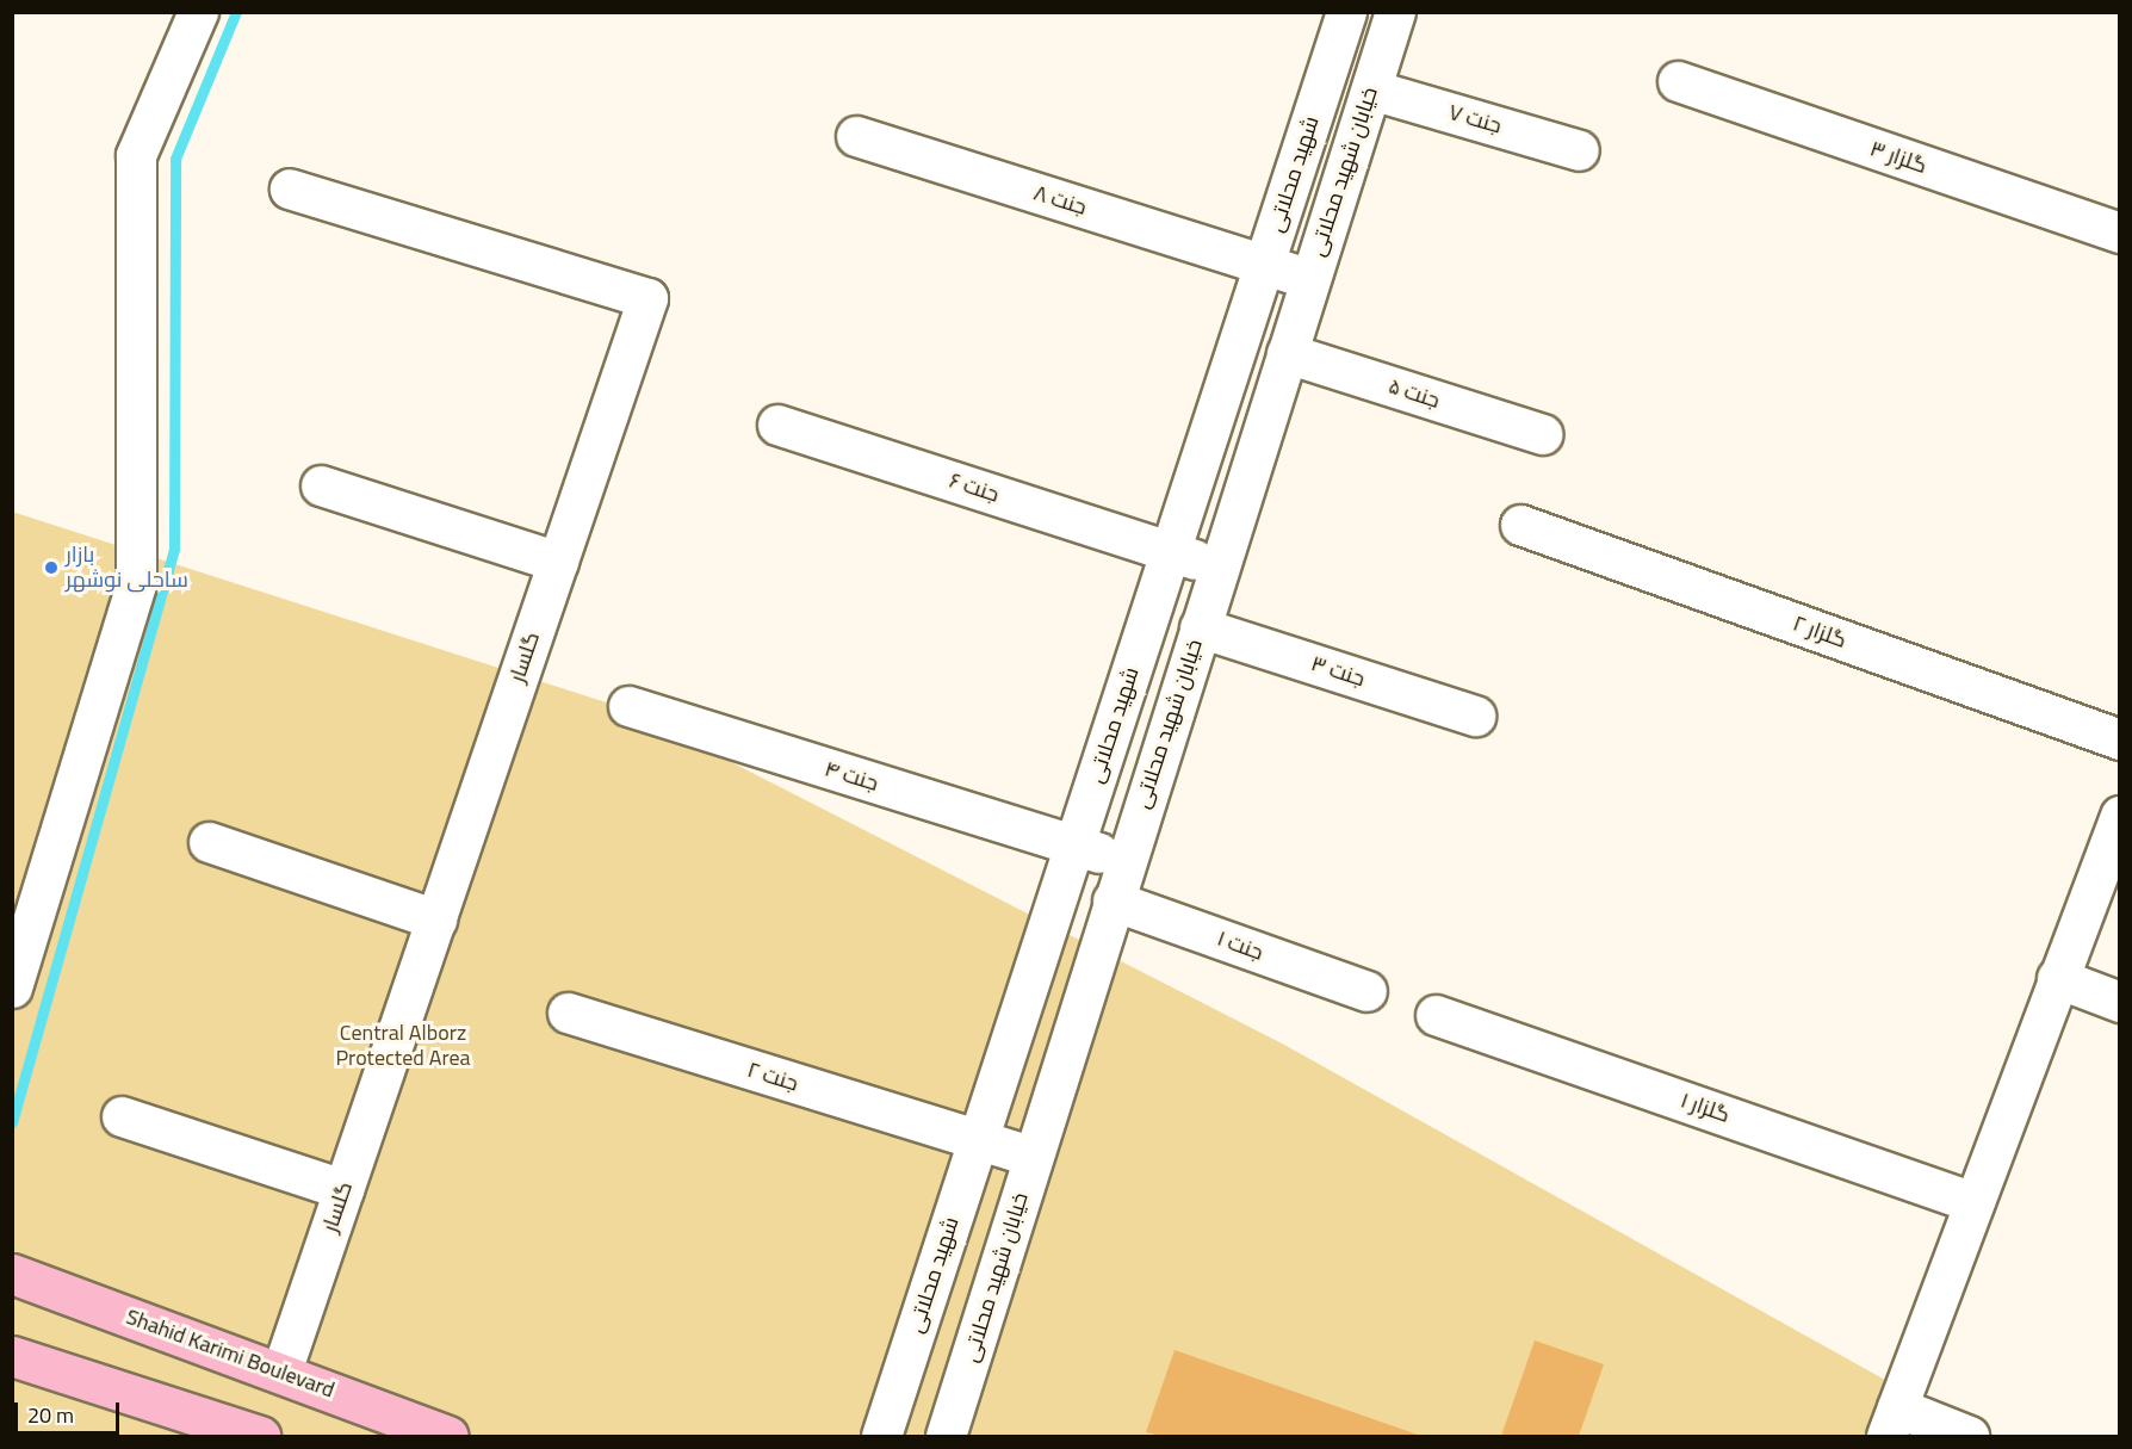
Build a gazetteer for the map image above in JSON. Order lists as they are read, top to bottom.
{
  "streets": {
    "main road": ["Shahid Karimi Boulevard"],
    "street": [
      "جنت ۷",
      "گلزار ۳",
      "خیابان شهید محلاتی",
      "شهید محلاتی",
      "جنت ۸",
      "جنت ۵",
      "جنت ۶",
      "گلزار ۲",
      "گلسار",
      "جنت ۳",
      "جنت ۴",
      "جنت ۱",
      "جنت ۲",
      "گلزار ۱"
    ]
  },
  "crossings": [
    ["جنت ۷", "خیابان شهید محلاتی"],
    ["خیابان شهید محلاتی", "جنت ۸"],
    ["خیابان شهید محلاتی", "جنت ۵"],
    ["خیابان شهید محلاتی", "جنت ۶"],
    ["خیابان شهید محلاتی", "جنت ۳"],
    ["خیابان شهید محلاتی", "جنت ۴"],
    ["خیابان شهید محلاتی", "جنت ۱"],
    ["خیابان شهید محلاتی", "جنت ۲"],
    ["شهید محلاتی", "جنت ۸"],
    ["شهید محلاتی", "جنت ۶"],
    ["شهید محلاتی", "جنت ۴"],
    ["شهید محلاتی", "جنت ۲"],
    ["گلسار", "Shahid Karimi Boulevard"]
  ],
  "parks": ["Central Alborz Protected Area"],
  "places": ["بازار ساحلی نوشهر"],
  "scale_bar": "20 m"
}
